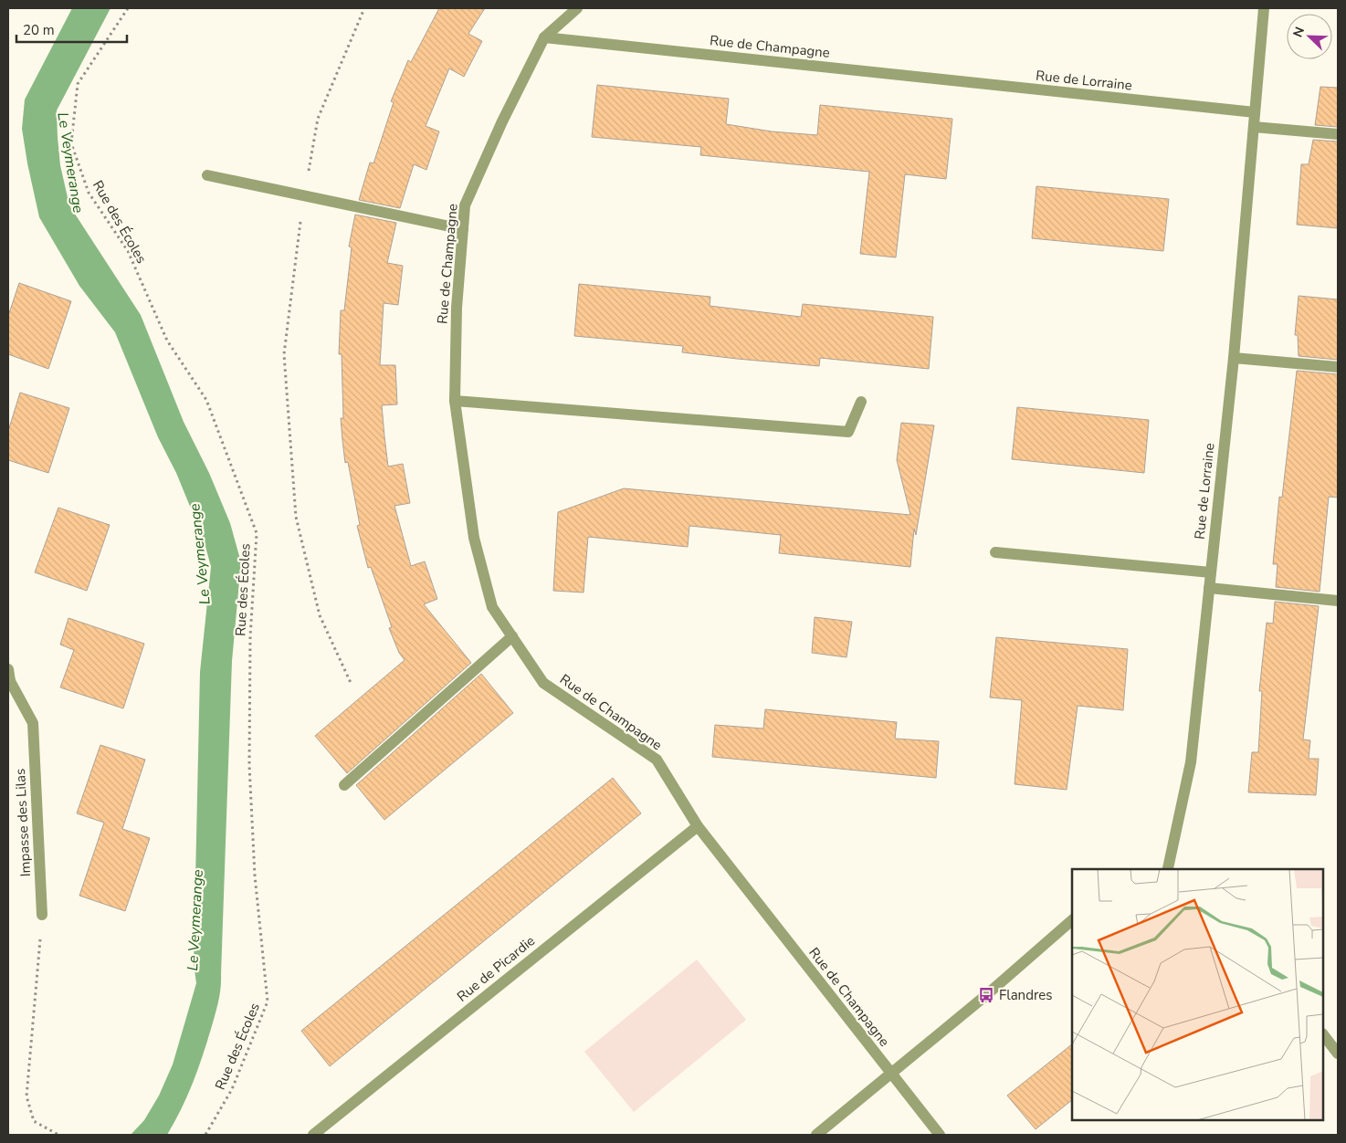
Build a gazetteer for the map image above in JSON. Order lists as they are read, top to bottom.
{
  "streets": {
    "street": [
      "Rue de Champagne",
      "Rue de Lorraine",
      "Impasse des Lilas",
      "Rue de Picardie"
    ],
    "path": ["Rue des Écoles"]
  },
  "crossings": [
    ["Rue de Champagne", "Rue de Lorraine"],
    ["Rue de Champagne", "Rue de Picardie"]
  ],
  "water": ["Le Veymerange"],
  "places": {
    "bus stop": ["Flandres"]
  },
  "scale_bar": "20 m",
  "north": "top left"
}
